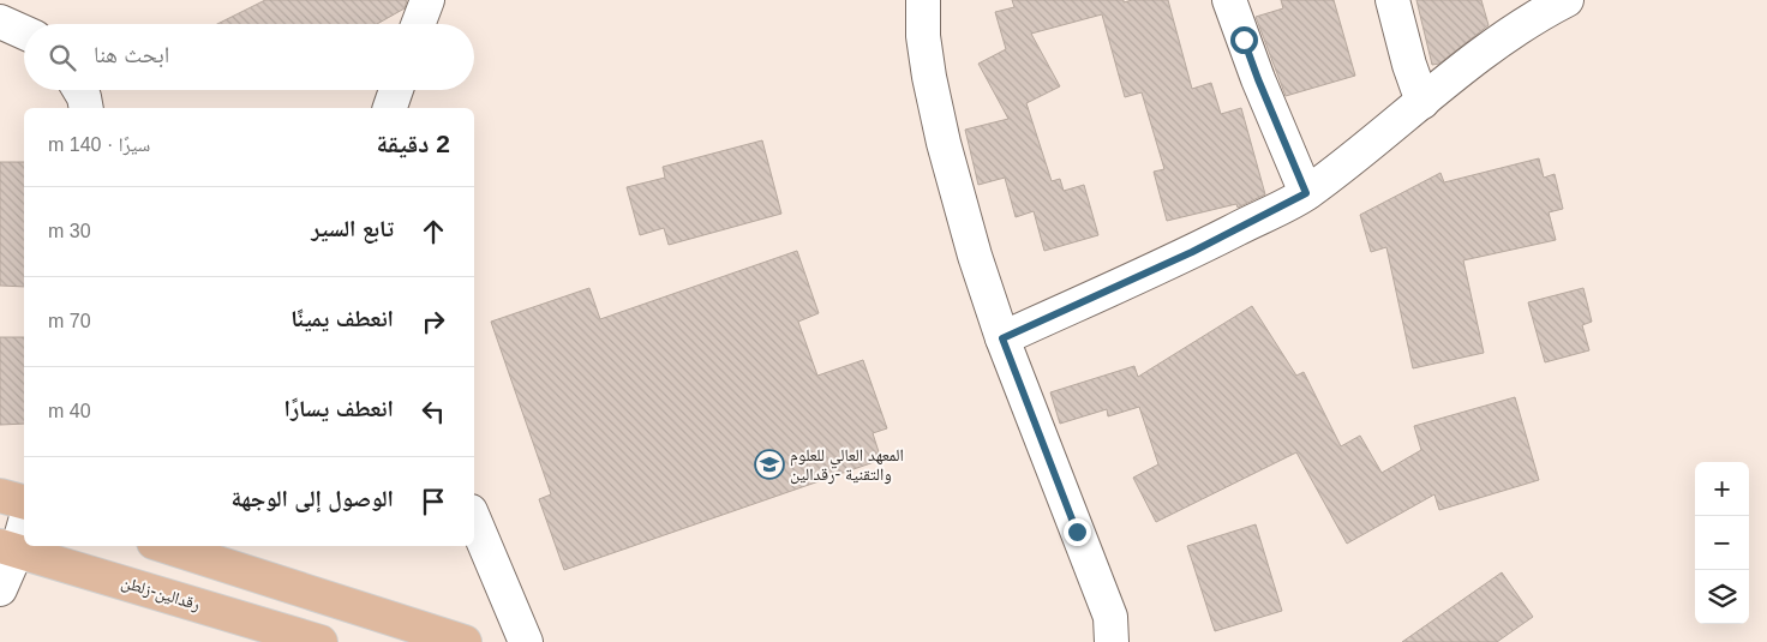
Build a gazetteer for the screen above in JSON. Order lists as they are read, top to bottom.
{
  "streets": {
    "main road": ["رقدالين-زلطن"]
  },
  "places": {
    "school or university": ["المعهد العالي للعلوم والتقنية -رقدالين"]
  },
  "page": {
    "search": "ابحث هنا",
    "heading": ["2 دقيقة", "سيرًا · 140 m"],
    "list": [
      ["تابع السير", "30 m"],
      ["انعطف يمينًا", "70 m"],
      ["انعطف يسارًا", "40 m"],
      "الوصول إلى الوجهة"
    ],
    "map_buttons": ["+", "−"]
  }
}
